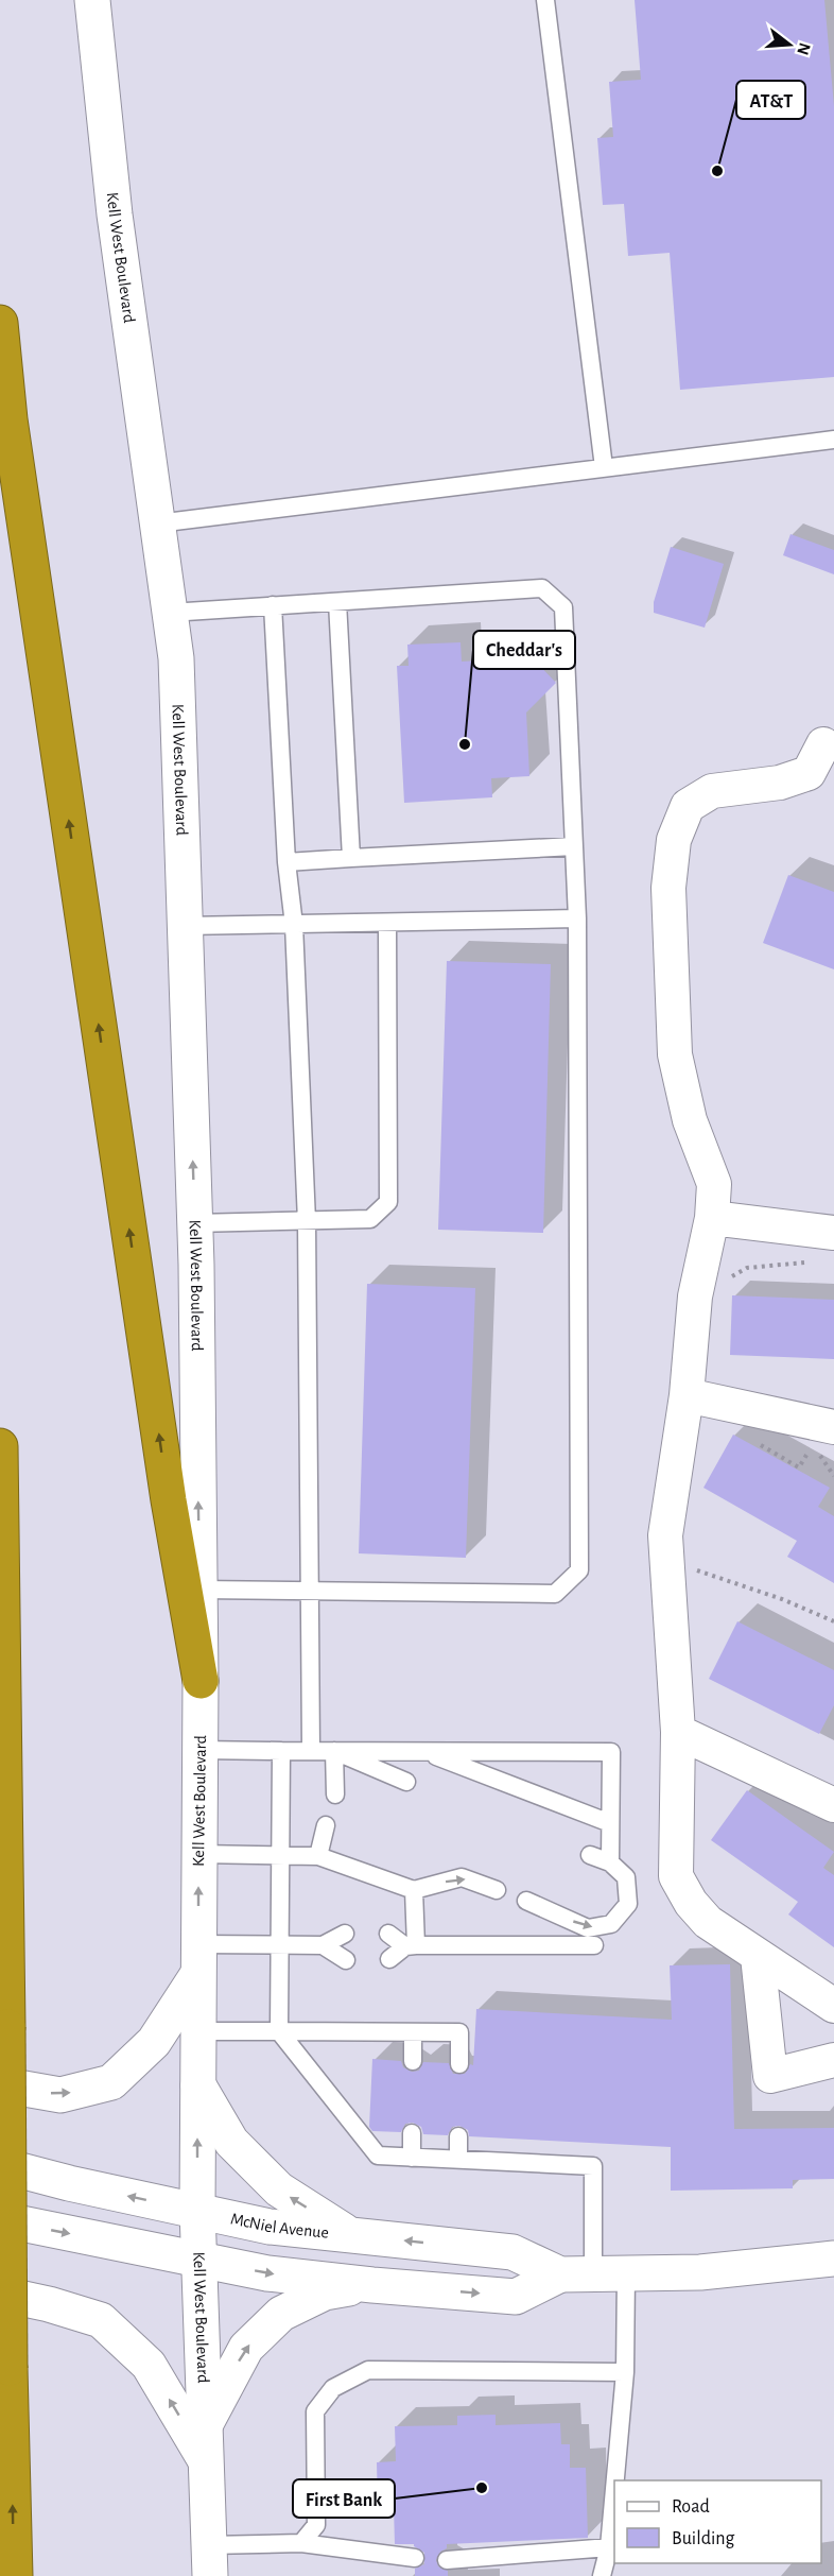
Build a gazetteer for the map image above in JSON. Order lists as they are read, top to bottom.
{
  "streets": {
    "main road": ["Kell West Boulevard", "McNiel Avenue"]
  },
  "crossings": [
    ["Kell West Boulevard", "McNiel Avenue"]
  ],
  "places": ["AT&T", "Cheddar's", "First Bank"],
  "legend": ["Road", "Building"],
  "north": "right"
}
